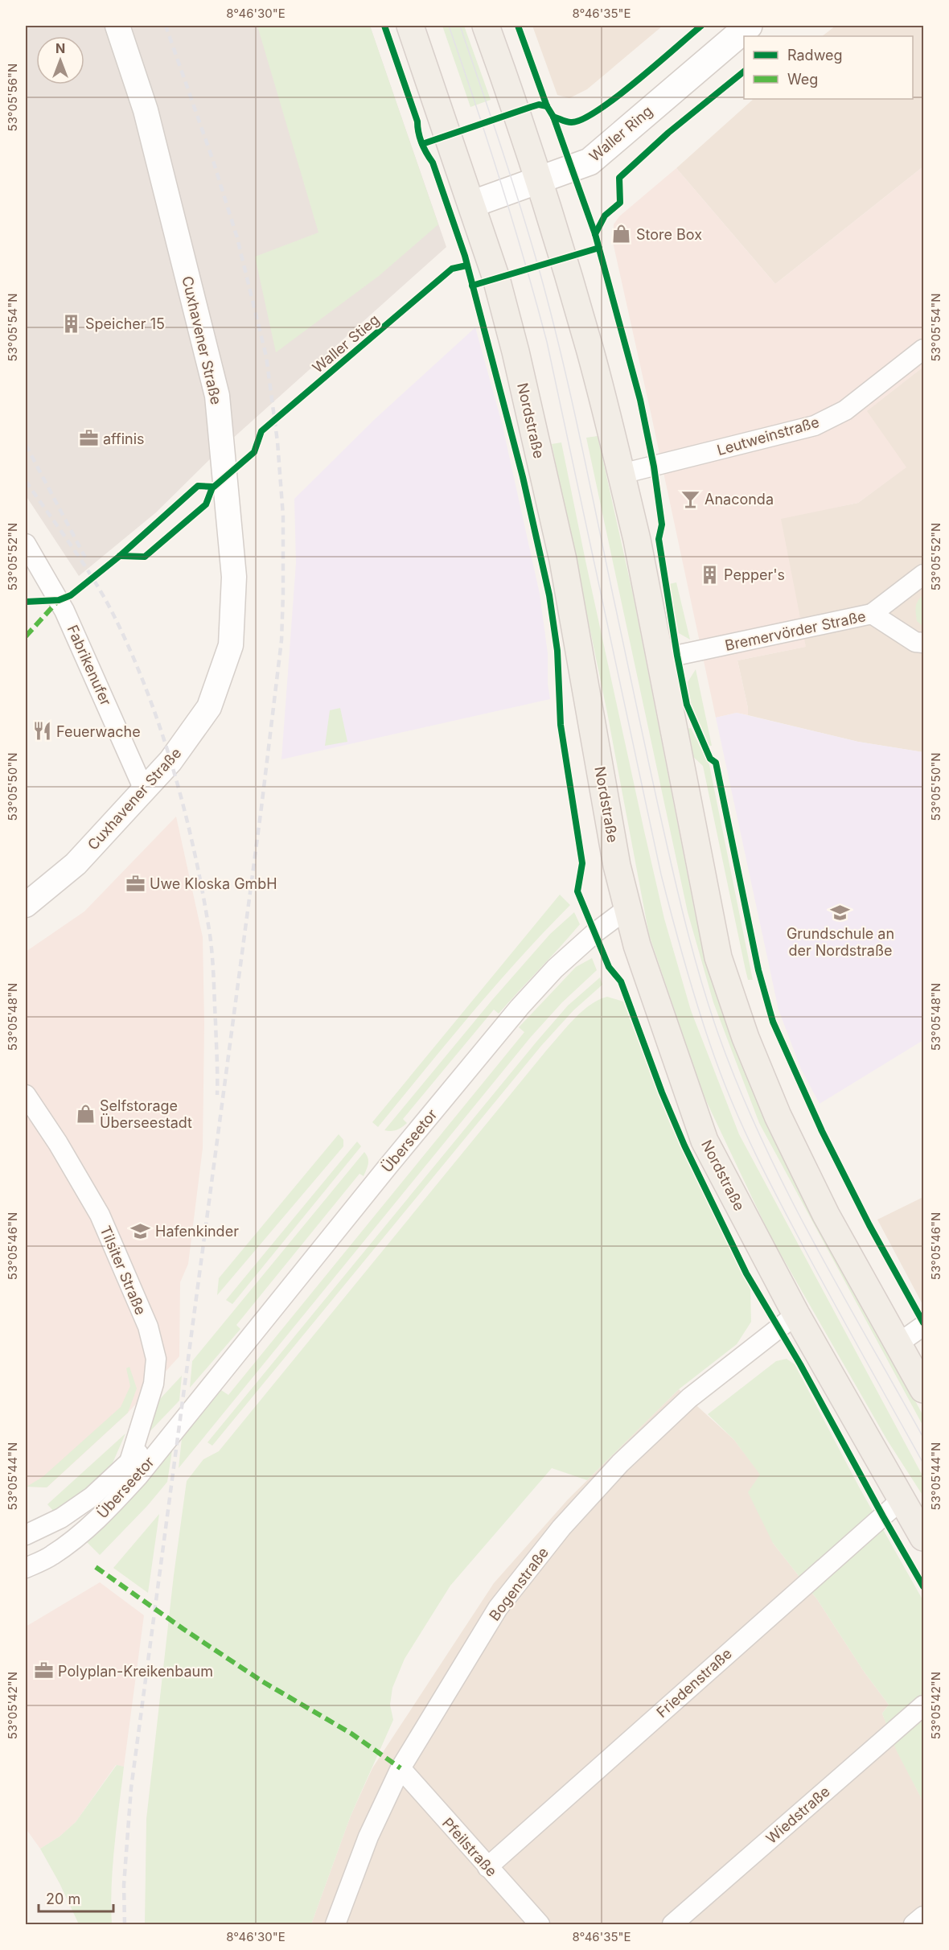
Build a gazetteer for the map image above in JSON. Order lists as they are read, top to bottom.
{
  "streets": {
    "main road": ["Waller Ring", "Nordstraße"],
    "street": [
      "Cuxhavener Straße",
      "Leutweinstraße",
      "Bremervörder Straße",
      "Fabrikenufer",
      "Überseetor",
      "Tilsiter Straße",
      "Bogenstraße",
      "Friedenstraße",
      "Wiedstraße",
      "Pfeilstraße"
    ],
    "cycle path": ["Waller Stieg"]
  },
  "crossings": [
    ["Waller Ring", "Nordstraße"],
    ["Cuxhavener Straße", "Fabrikenufer"],
    ["Nordstraße", "Überseetor"],
    ["Nordstraße", "Bogenstraße"],
    ["Nordstraße", "Friedenstraße"],
    ["Überseetor", "Tilsiter Straße"],
    ["Bogenstraße", "Pfeilstraße"],
    ["Friedenstraße", "Pfeilstraße"]
  ],
  "places": {
    "shop": ["Store Box", "Selfstorage Überseestadt"],
    "building": ["Speicher 15", "Pepper's"],
    "office": ["affinis", "Uwe Kloska GmbH", "Polyplan-Kreikenbaum"],
    "bar": ["Anaconda"],
    "restaurant": ["Feuerwache"],
    "school or university": ["Grundschule an der Nordstraße", "Hafenkinder"]
  },
  "legend": ["Radweg", "Weg"],
  "scale_bar": "20 m",
  "north": "top",
  "coordinates": [
    "8°46'30\"E",
    "8°46'35\"E",
    "53°05'56\"N",
    "53°05'54\"N",
    "53°05'52\"N",
    "53°05'50\"N",
    "53°05'48\"N",
    "53°05'46\"N",
    "53°05'44\"N",
    "53°05'42\"N"
  ]
}
